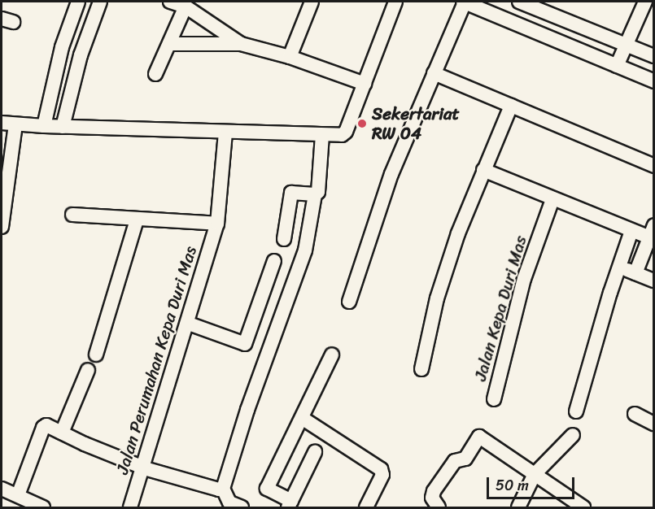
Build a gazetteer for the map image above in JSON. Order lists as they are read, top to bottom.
{
  "streets": {
    "street": ["Jalan Kepa Duri Mas", "Jalan Perumahan Kepa Duri Mas"]
  },
  "places": ["Sekertariat RW 04"],
  "scale_bar": "50 m"
}
